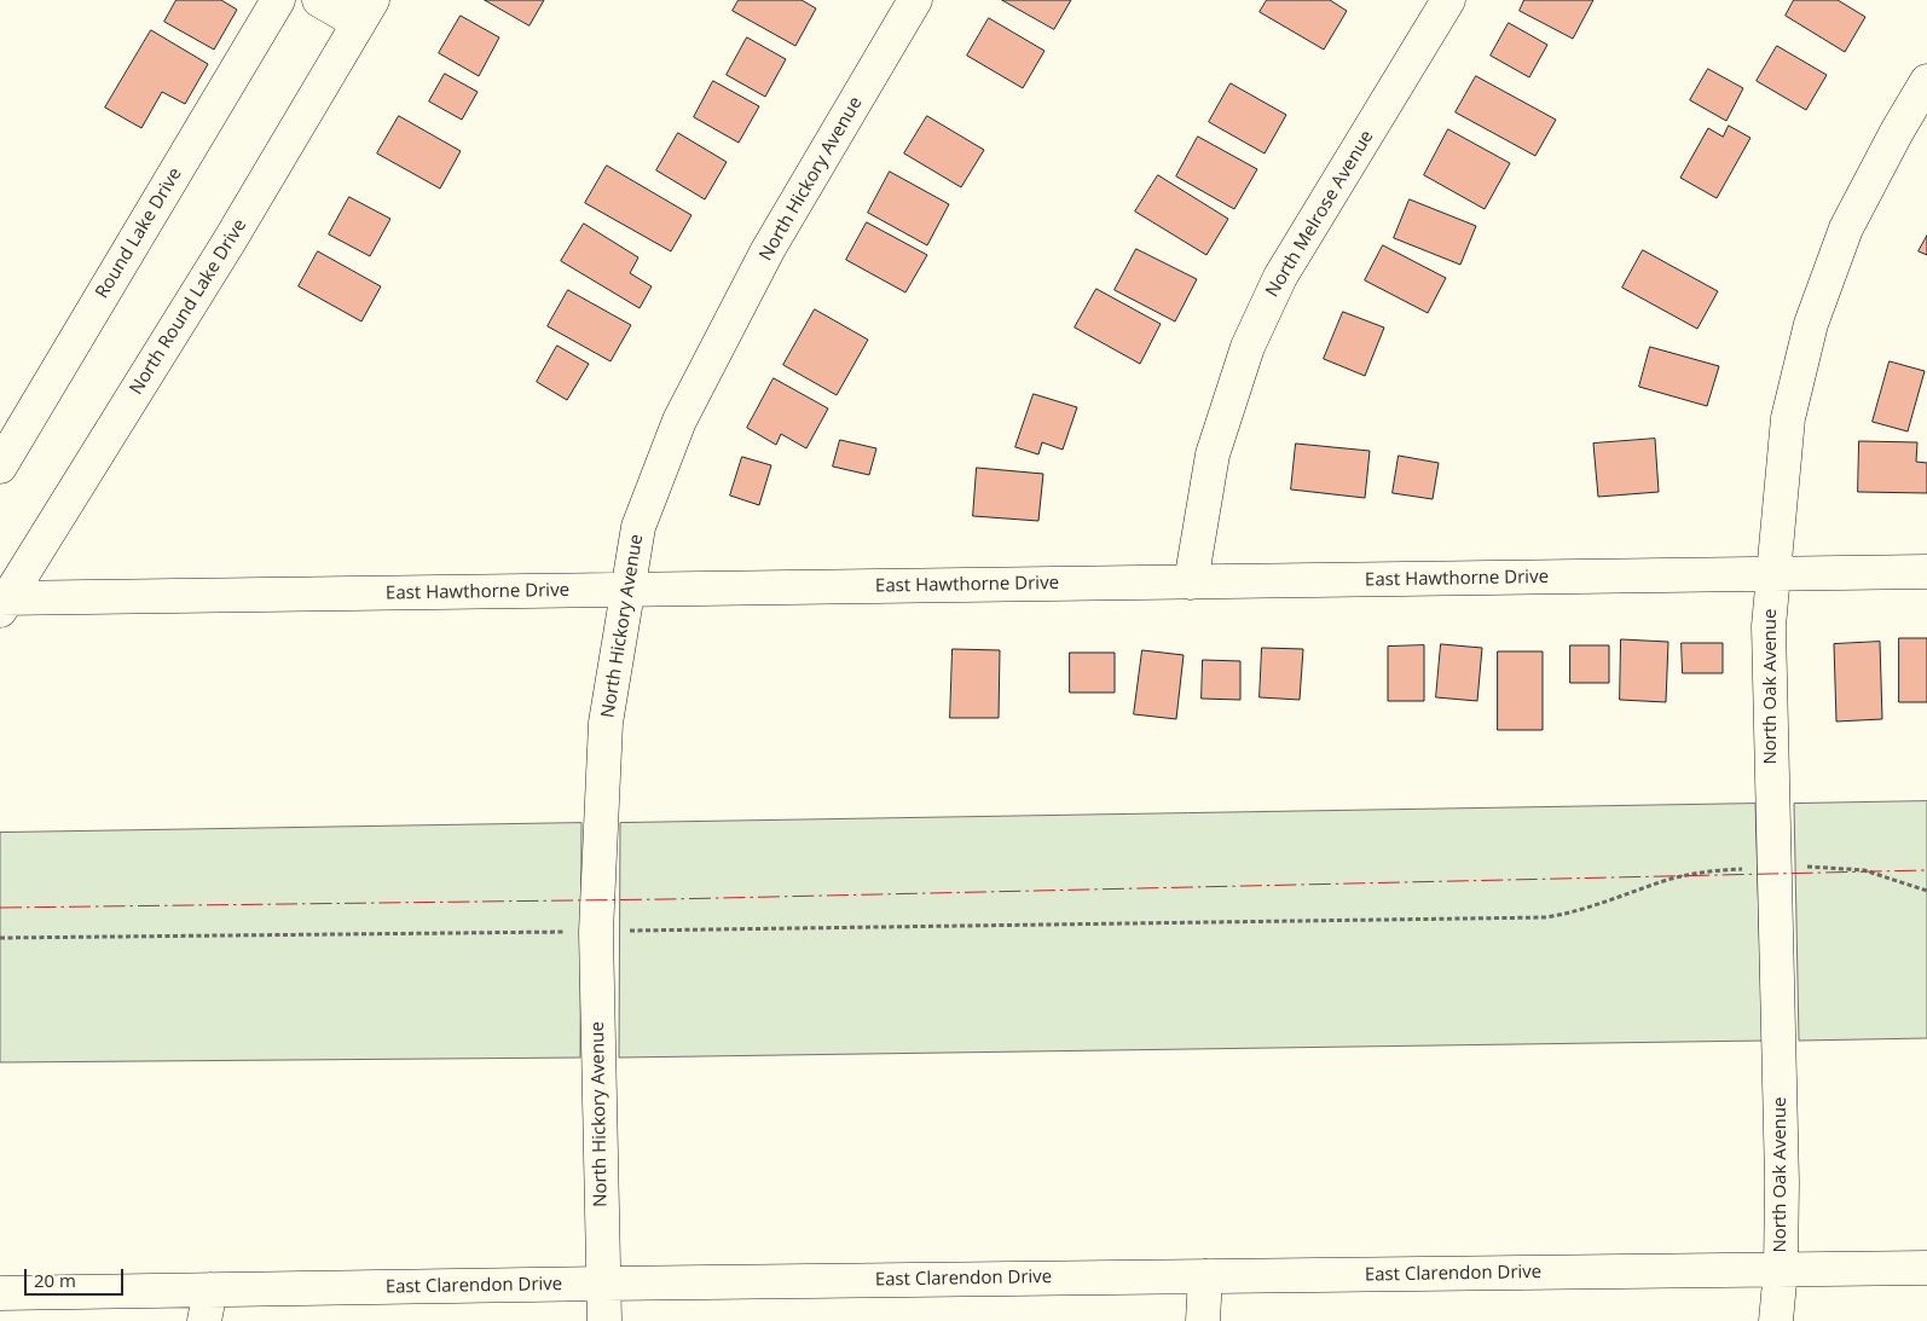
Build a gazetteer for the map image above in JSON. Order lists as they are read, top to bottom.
{
  "streets": {
    "street": [
      "North Hickory Avenue",
      "North Melrose Avenue",
      "Round Lake Drive",
      "North Round Lake Drive",
      "East Hawthorne Drive",
      "North Oak Avenue",
      "East Clarendon Drive"
    ]
  },
  "crossings": [
    ["North Hickory Avenue", "East Hawthorne Drive"],
    ["North Hickory Avenue", "East Clarendon Drive"],
    ["North Melrose Avenue", "East Hawthorne Drive"],
    ["North Round Lake Drive", "East Hawthorne Drive"],
    ["East Hawthorne Drive", "North Oak Avenue"],
    ["North Oak Avenue", "East Clarendon Drive"]
  ],
  "scale_bar": "20 m"
}
